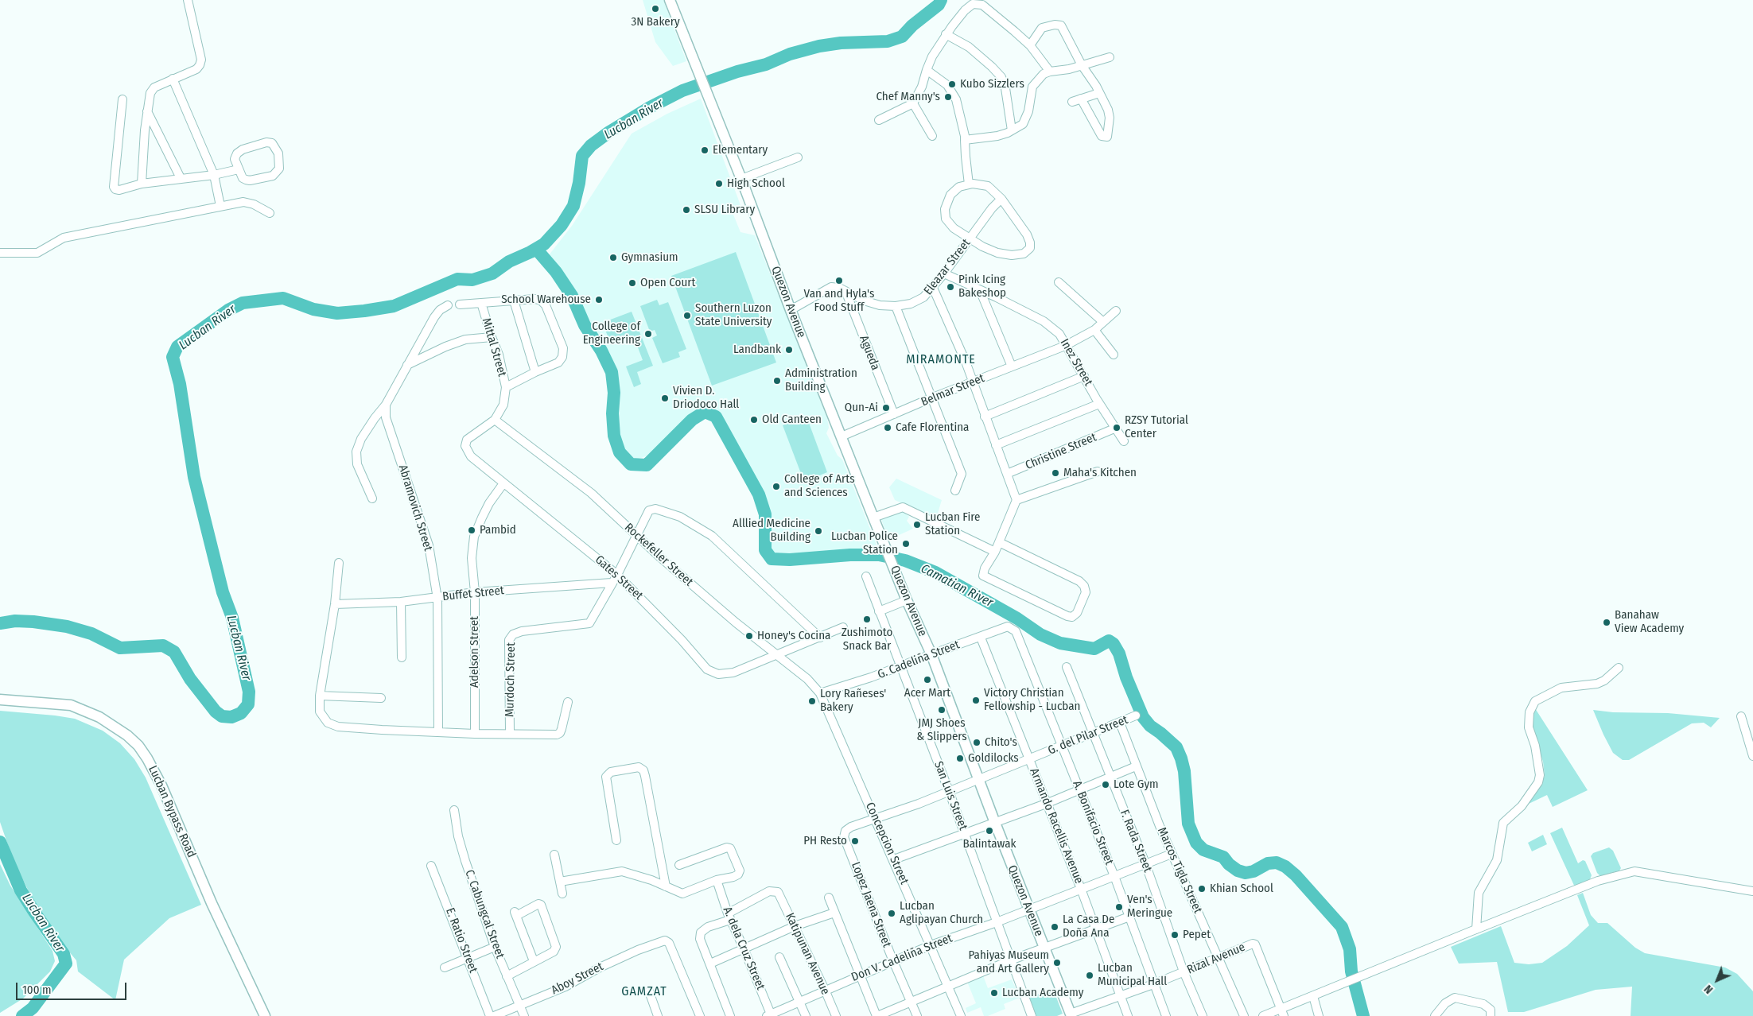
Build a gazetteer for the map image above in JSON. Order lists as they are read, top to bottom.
{
  "streets": {
    "main road": ["Quezon Avenue", "Lucban Bypass Road"],
    "street": [
      "Eleazar Street",
      "Mittal Street",
      "Agueda",
      "Inez Street",
      "Belmar Street",
      "Christine Street",
      "Abramovich Street",
      "Rockefeller Street",
      "Gates Street",
      "Buffet Street",
      "Adelson Street",
      "G. Cadeliña Street",
      "Murdoch Street",
      "G. del Pilar Street",
      "San Luis Street",
      "A. Bonifacio Street",
      "Armando Racellis Avenue",
      "F. Rada Street",
      "Concepcion Street",
      "Marcos Tigla Street",
      "Lopez Jaena Street",
      "C. Cabungcal Street",
      "E. Ratio Street",
      "A. dela Cruz Street",
      "Katipunan Avenue",
      "Don V. Cadeliña Street",
      "Rizal Avenue",
      "Aboy Street"
    ]
  },
  "crossings": [
    ["Eleazar Street", "Quezon Avenue"],
    ["Eleazar Street", "Agueda"],
    ["Eleazar Street", "Inez Street"],
    ["Quezon Avenue", "Belmar Street"],
    ["Quezon Avenue", "G. Cadeliña Street"],
    ["Quezon Avenue", "G. del Pilar Street"],
    ["Quezon Avenue", "Don V. Cadeliña Street"],
    ["Quezon Avenue", "Rizal Avenue"],
    ["Mittal Street", "Rockefeller Street"],
    ["Mittal Street", "Gates Street"],
    ["Agueda", "Belmar Street"],
    ["Inez Street", "Belmar Street"],
    ["Inez Street", "Christine Street"],
    ["Abramovich Street", "Buffet Street"],
    ["Rockefeller Street", "Gates Street"],
    ["Rockefeller Street", "G. Cadeliña Street"],
    ["Rockefeller Street", "Murdoch Street"],
    ["Rockefeller Street", "Concepcion Street"],
    ["Gates Street", "Adelson Street"],
    ["Gates Street", "Murdoch Street"],
    ["Buffet Street", "Adelson Street"],
    ["Buffet Street", "Murdoch Street"],
    ["G. Cadeliña Street", "San Luis Street"],
    ["G. Cadeliña Street", "A. Bonifacio Street"],
    ["G. Cadeliña Street", "Armando Racellis Avenue"],
    ["G. Cadeliña Street", "Concepcion Street"],
    ["G. del Pilar Street", "San Luis Street"],
    ["G. del Pilar Street", "A. Bonifacio Street"],
    ["G. del Pilar Street", "Armando Racellis Avenue"],
    ["G. del Pilar Street", "F. Rada Street"],
    ["G. del Pilar Street", "Concepcion Street"],
    ["G. del Pilar Street", "Marcos Tigla Street"],
    ["G. del Pilar Street", "Lopez Jaena Street"],
    ["San Luis Street", "Don V. Cadeliña Street"],
    ["A. Bonifacio Street", "Don V. Cadeliña Street"],
    ["A. Bonifacio Street", "Rizal Avenue"],
    ["Armando Racellis Avenue", "Don V. Cadeliña Street"],
    ["Armando Racellis Avenue", "Rizal Avenue"],
    ["F. Rada Street", "Don V. Cadeliña Street"],
    ["F. Rada Street", "Rizal Avenue"],
    ["Concepcion Street", "Don V. Cadeliña Street"],
    ["Marcos Tigla Street", "Don V. Cadeliña Street"],
    ["Marcos Tigla Street", "Rizal Avenue"],
    ["Lopez Jaena Street", "Don V. Cadeliña Street"],
    ["C. Cabungcal Street", "Aboy Street"],
    ["A. dela Cruz Street", "Katipunan Avenue"],
    ["A. dela Cruz Street", "Don V. Cadeliña Street"],
    ["Katipunan Avenue", "Don V. Cadeliña Street"]
  ],
  "districts": ["MIRAMONTE", "GAMZAT"],
  "water": ["Lucban River", "Camatian River"],
  "places": [
    "3N Bakery",
    "Kubo Sizzlers",
    "Chef Manny's",
    "Elementary",
    "High School",
    "SLSU Library",
    "Gymnasium",
    "Van and Hyla's Food Stuff",
    "Open Court",
    "Pink Icing Bakeshop",
    "School Warehouse",
    "Southern Luzon State University",
    "College of Engineering",
    "Landbank",
    "Administration Building",
    "Vivien D. Driodoco Hall",
    "Qun-Ai",
    "Old Canteen",
    "Cafe Florentina",
    "RZSY Tutorial Center",
    "Maha's Kitchen",
    "College of Arts and Sciences",
    "Lucban Fire Station",
    "Pambid",
    "Alllied Medicine Building",
    "Lucban Police Station",
    "Zushimoto Snack Bar",
    "Banahaw View Academy",
    "Honey's Cocina",
    "Acer Mart",
    "Victory Christian Fellowship - Lucban",
    "Lory Rañeses' Bakery",
    "JMJ Shoes & Slippers",
    "Chito's",
    "Goldilocks",
    "Lote Gym",
    "Balintawak",
    "PH Resto",
    "Khian School",
    "Ven's Meringue",
    "Lucban Aglipayan Church",
    "La Casa De Doña Ana",
    "Pepet",
    "Pahiyas Museum and Art Gallery",
    "Lucban Municipal Hall",
    "Lucban Academy"
  ],
  "scale_bar": "100 m",
  "north": "bottom left"
}
